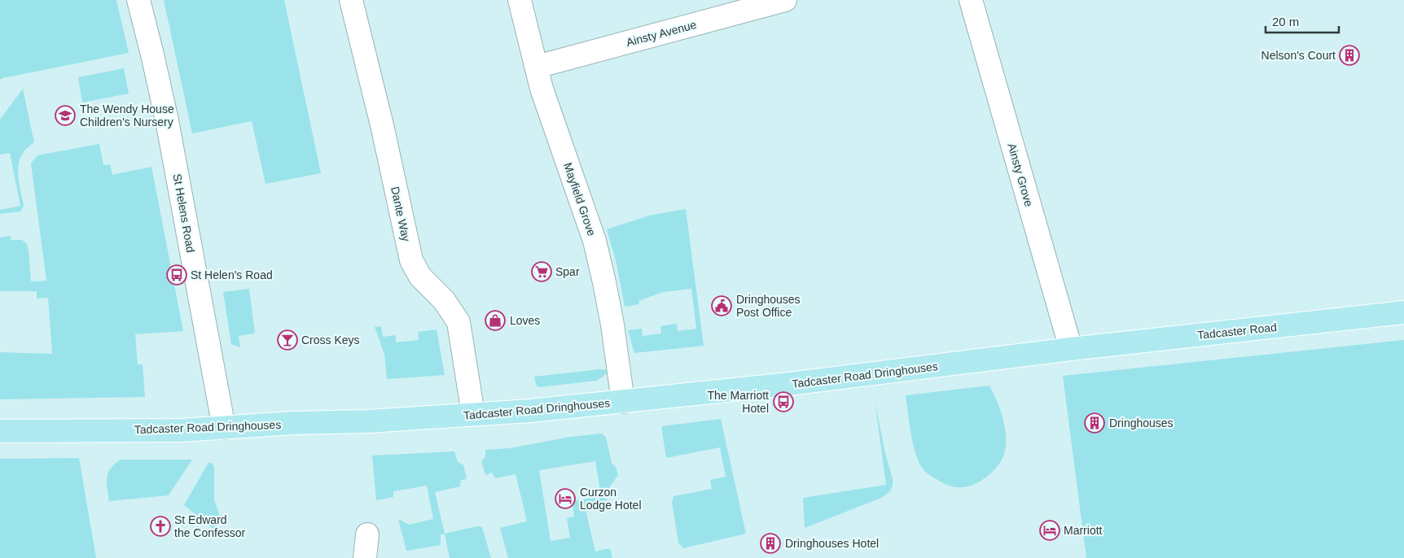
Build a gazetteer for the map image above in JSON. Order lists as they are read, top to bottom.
{
  "streets": {
    "main road": ["Tadcaster Road", "Tadcaster Road Dringhouses"],
    "street": [
      "Ainsty Avenue",
      "Ainsty Grove",
      "Mayfield Grove",
      "St Helens Road",
      "Dante Way"
    ]
  },
  "crossings": [
    ["Ainsty Avenue", "Mayfield Grove"],
    ["Ainsty Grove", "Tadcaster Road"],
    ["Ainsty Grove", "Tadcaster Road Dringhouses"],
    ["Mayfield Grove", "Tadcaster Road Dringhouses"],
    ["St Helens Road", "Tadcaster Road Dringhouses"],
    ["Dante Way", "Tadcaster Road Dringhouses"],
    ["Tadcaster Road", "Tadcaster Road Dringhouses"]
  ],
  "places": {
    "building": ["Nelson's Court", "Dringhouses", "Dringhouses Hotel"],
    "school or university": ["The Wendy House Children's Nursery"],
    "supermarket": ["Spar"],
    "bus stop": ["St Helen's Road", "The Marriott Hotel"],
    "public building": ["Dringhouses Post Office"],
    "shop": ["Loves"],
    "bar": ["Cross Keys"],
    "hotel": ["Curzon Lodge Hotel", "Marriott"],
    "church": ["St Edward the Confessor"]
  },
  "scale_bar": "20 m"
}
